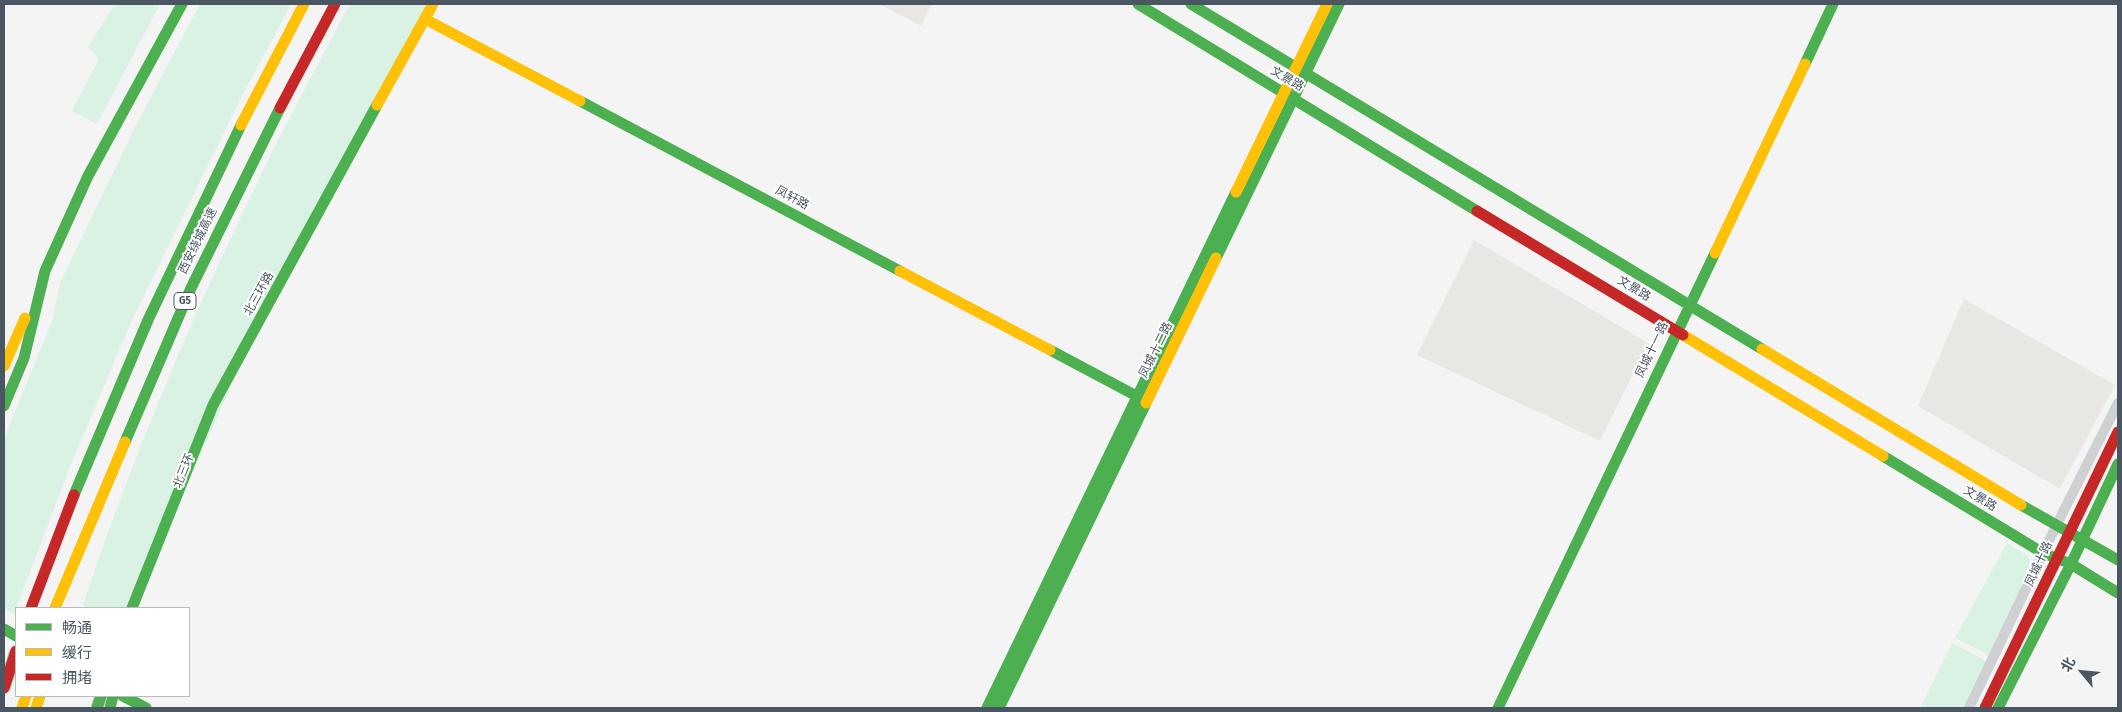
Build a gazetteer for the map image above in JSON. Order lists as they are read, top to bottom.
{
  "streets": {
    "main road": [
      "文景路",
      "凤轩路",
      "西安绕城高速",
      "北三环路",
      "G5",
      "凤城十二路",
      "凤城十一路",
      "北三环",
      "凤城十路"
    ]
  },
  "crossings": [
    ["文景路", "凤城十二路"],
    ["文景路", "凤城十一路"],
    ["文景路", "凤城十路"],
    ["凤轩路", "北三环路"],
    ["凤轩路", "凤城十二路"],
    ["北三环路", "北三环"]
  ],
  "legend": ["畅通", "缓行", "拥堵"],
  "north": "top left"
}
